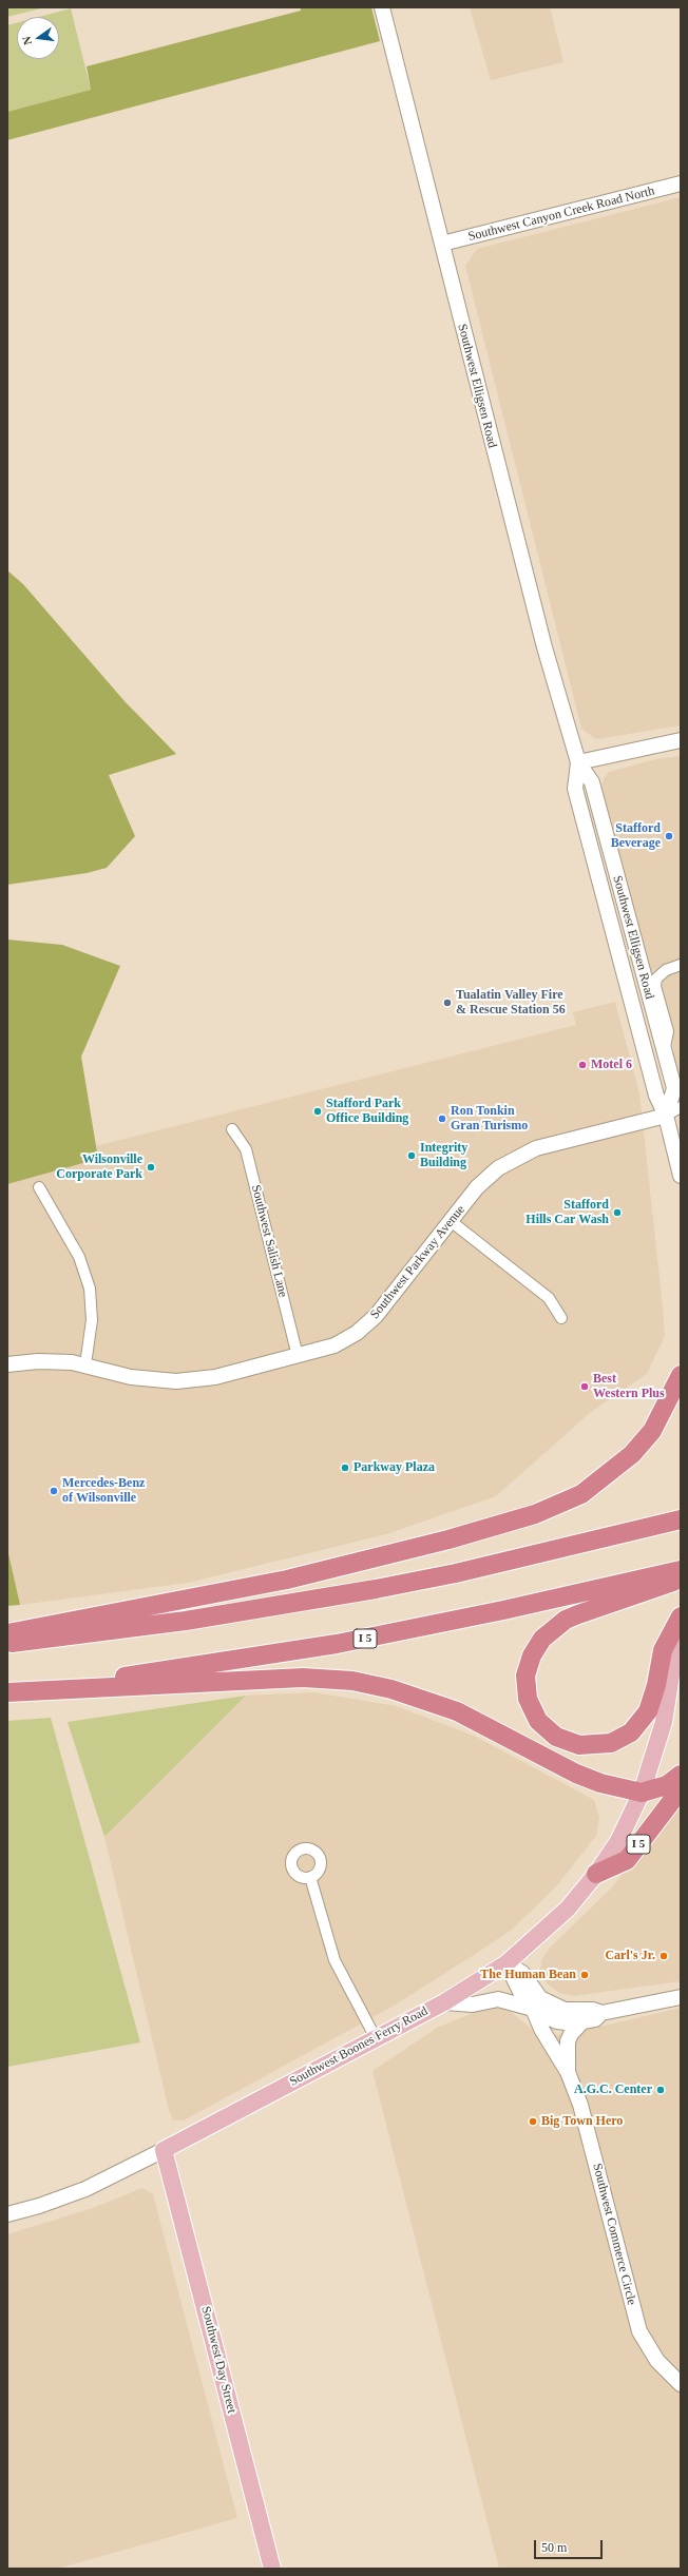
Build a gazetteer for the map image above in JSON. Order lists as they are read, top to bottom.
{
  "streets": {
    "highway": ["I 5"],
    "main road": [
      "Southwest Canyon Creek Road North",
      "Southwest Elligsen Road",
      "Southwest Parkway Avenue",
      "Southwest Boones Ferry Road",
      "Southwest Commerce Circle",
      "Southwest Day Street"
    ],
    "street": ["Southwest Salish Lane"]
  },
  "crossings": [
    ["Southwest Canyon Creek Road North", "Southwest Elligsen Road"],
    ["Southwest Elligsen Road", "Southwest Parkway Avenue"],
    ["Southwest Salish Lane", "Southwest Parkway Avenue"],
    ["I 5", "Southwest Boones Ferry Road"],
    ["Southwest Boones Ferry Road", "Southwest Commerce Circle"],
    ["Southwest Boones Ferry Road", "Southwest Day Street"]
  ],
  "places": [
    "Stafford Beverage",
    "Tualatin Valley Fire & Rescue Station 56",
    "Motel 6",
    "Stafford Park Office Building",
    "Ron Tonkin Gran Turismo",
    "Integrity Building",
    "Wilsonville Corporate Park",
    "Stafford Hills Car Wash",
    "Best Western Plus",
    "Parkway Plaza",
    "Mercedes-Benz of Wilsonville",
    "Carl's Jr.",
    "The Human Bean",
    "A.G.C. Center",
    "Big Town Hero"
  ],
  "scale_bar": "50 m",
  "north": "left"
}
